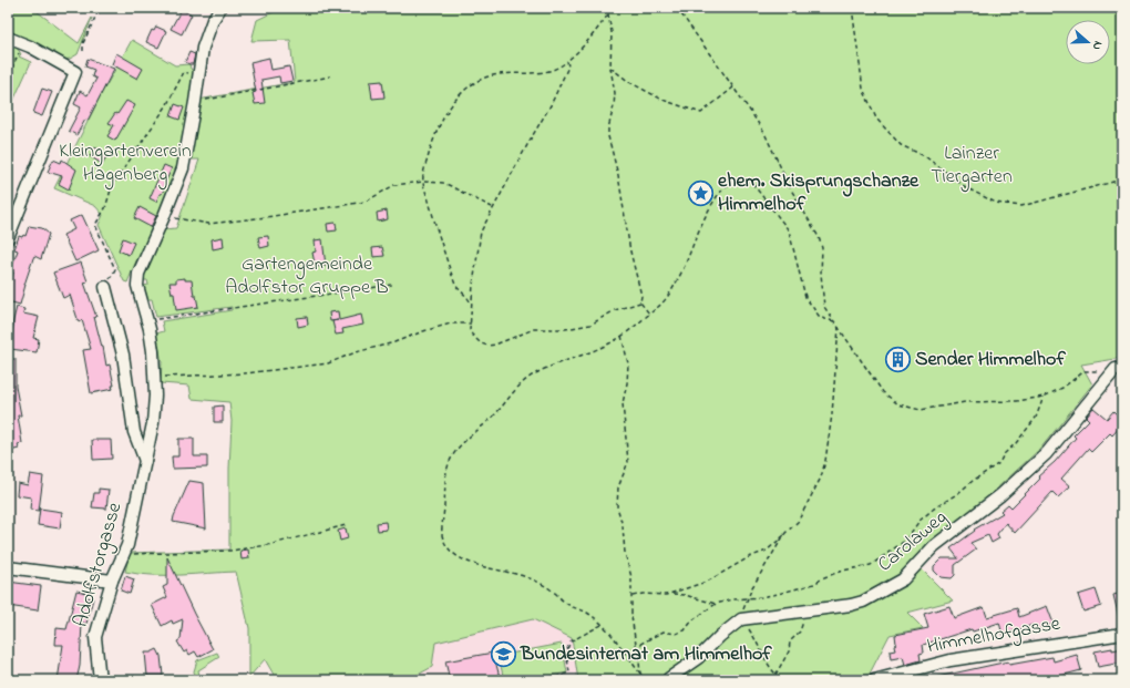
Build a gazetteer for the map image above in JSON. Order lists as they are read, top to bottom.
{
  "streets": {
    "street": ["Carolaweg", "Adolfstorgasse", "Himmelhofgasse"]
  },
  "parks": ["Kleingartenverein Hagenberg", "Lainzer Tiergarten", "Gartengemeinde Adolfstor Gruppe B"],
  "places": {
    "place": ["ehem. Skisprungschanze Himmelhof"],
    "building": ["Sender Himmelhof"],
    "school or university": ["Bundesinternat am Himmelhof"]
  },
  "north": "right"
}
